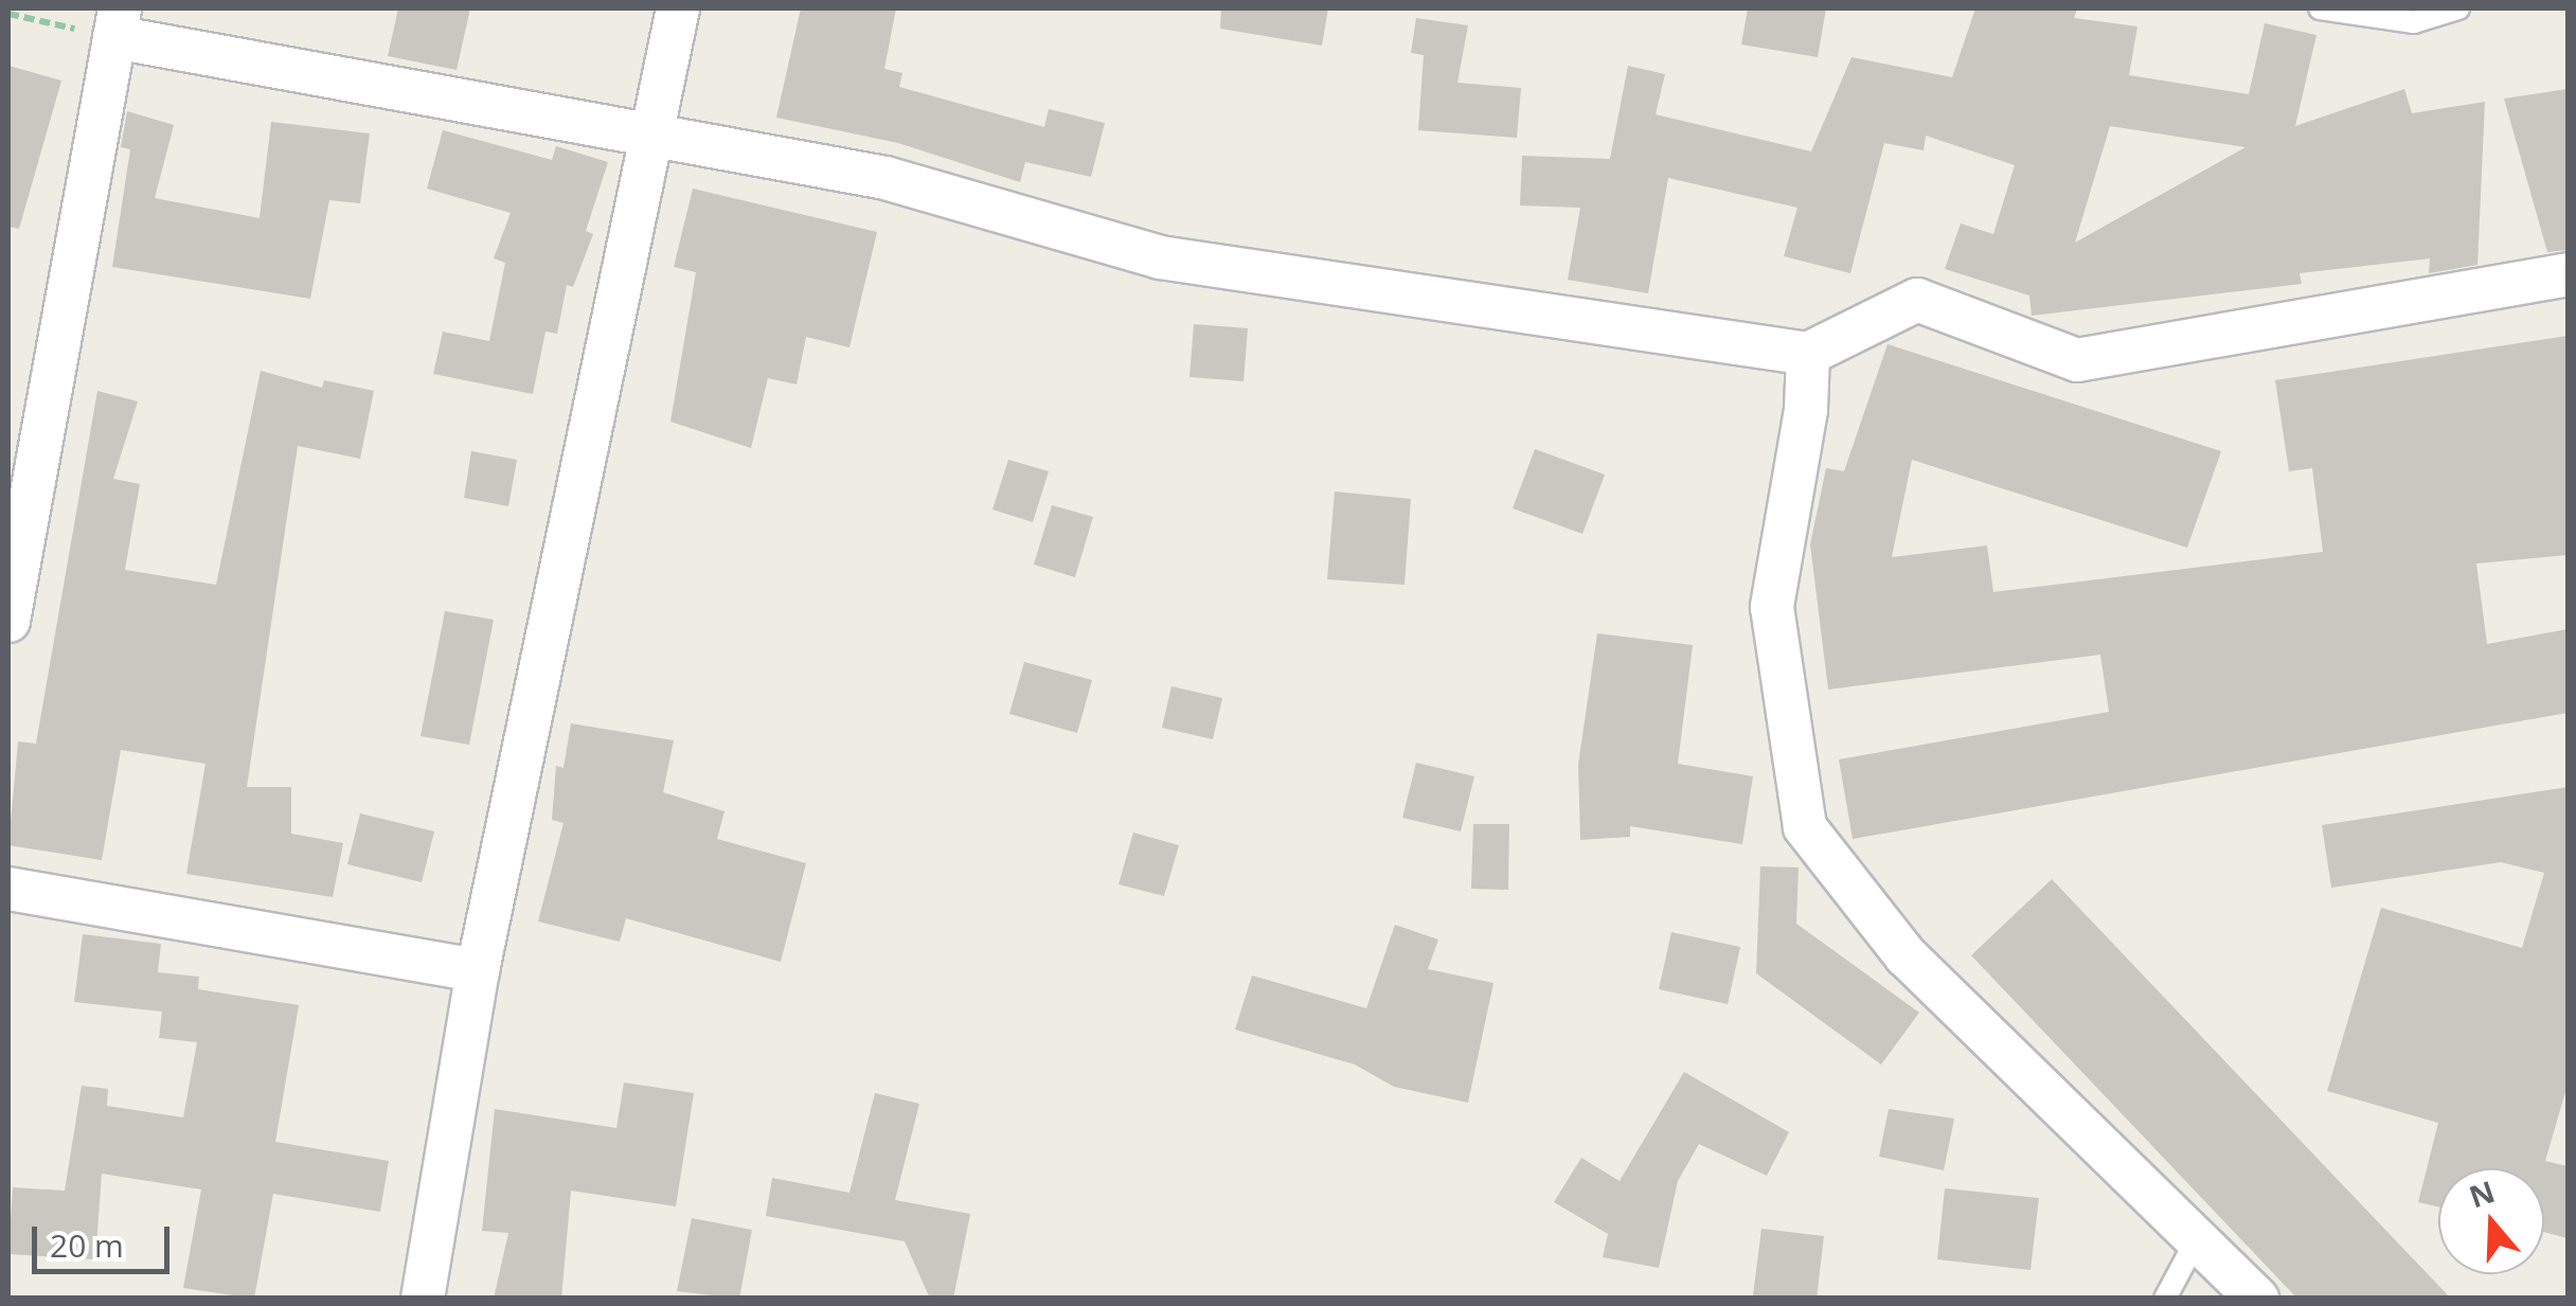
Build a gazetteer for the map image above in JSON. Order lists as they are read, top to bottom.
{
  "scale_bar": "20 m",
  "north": "top"
}
